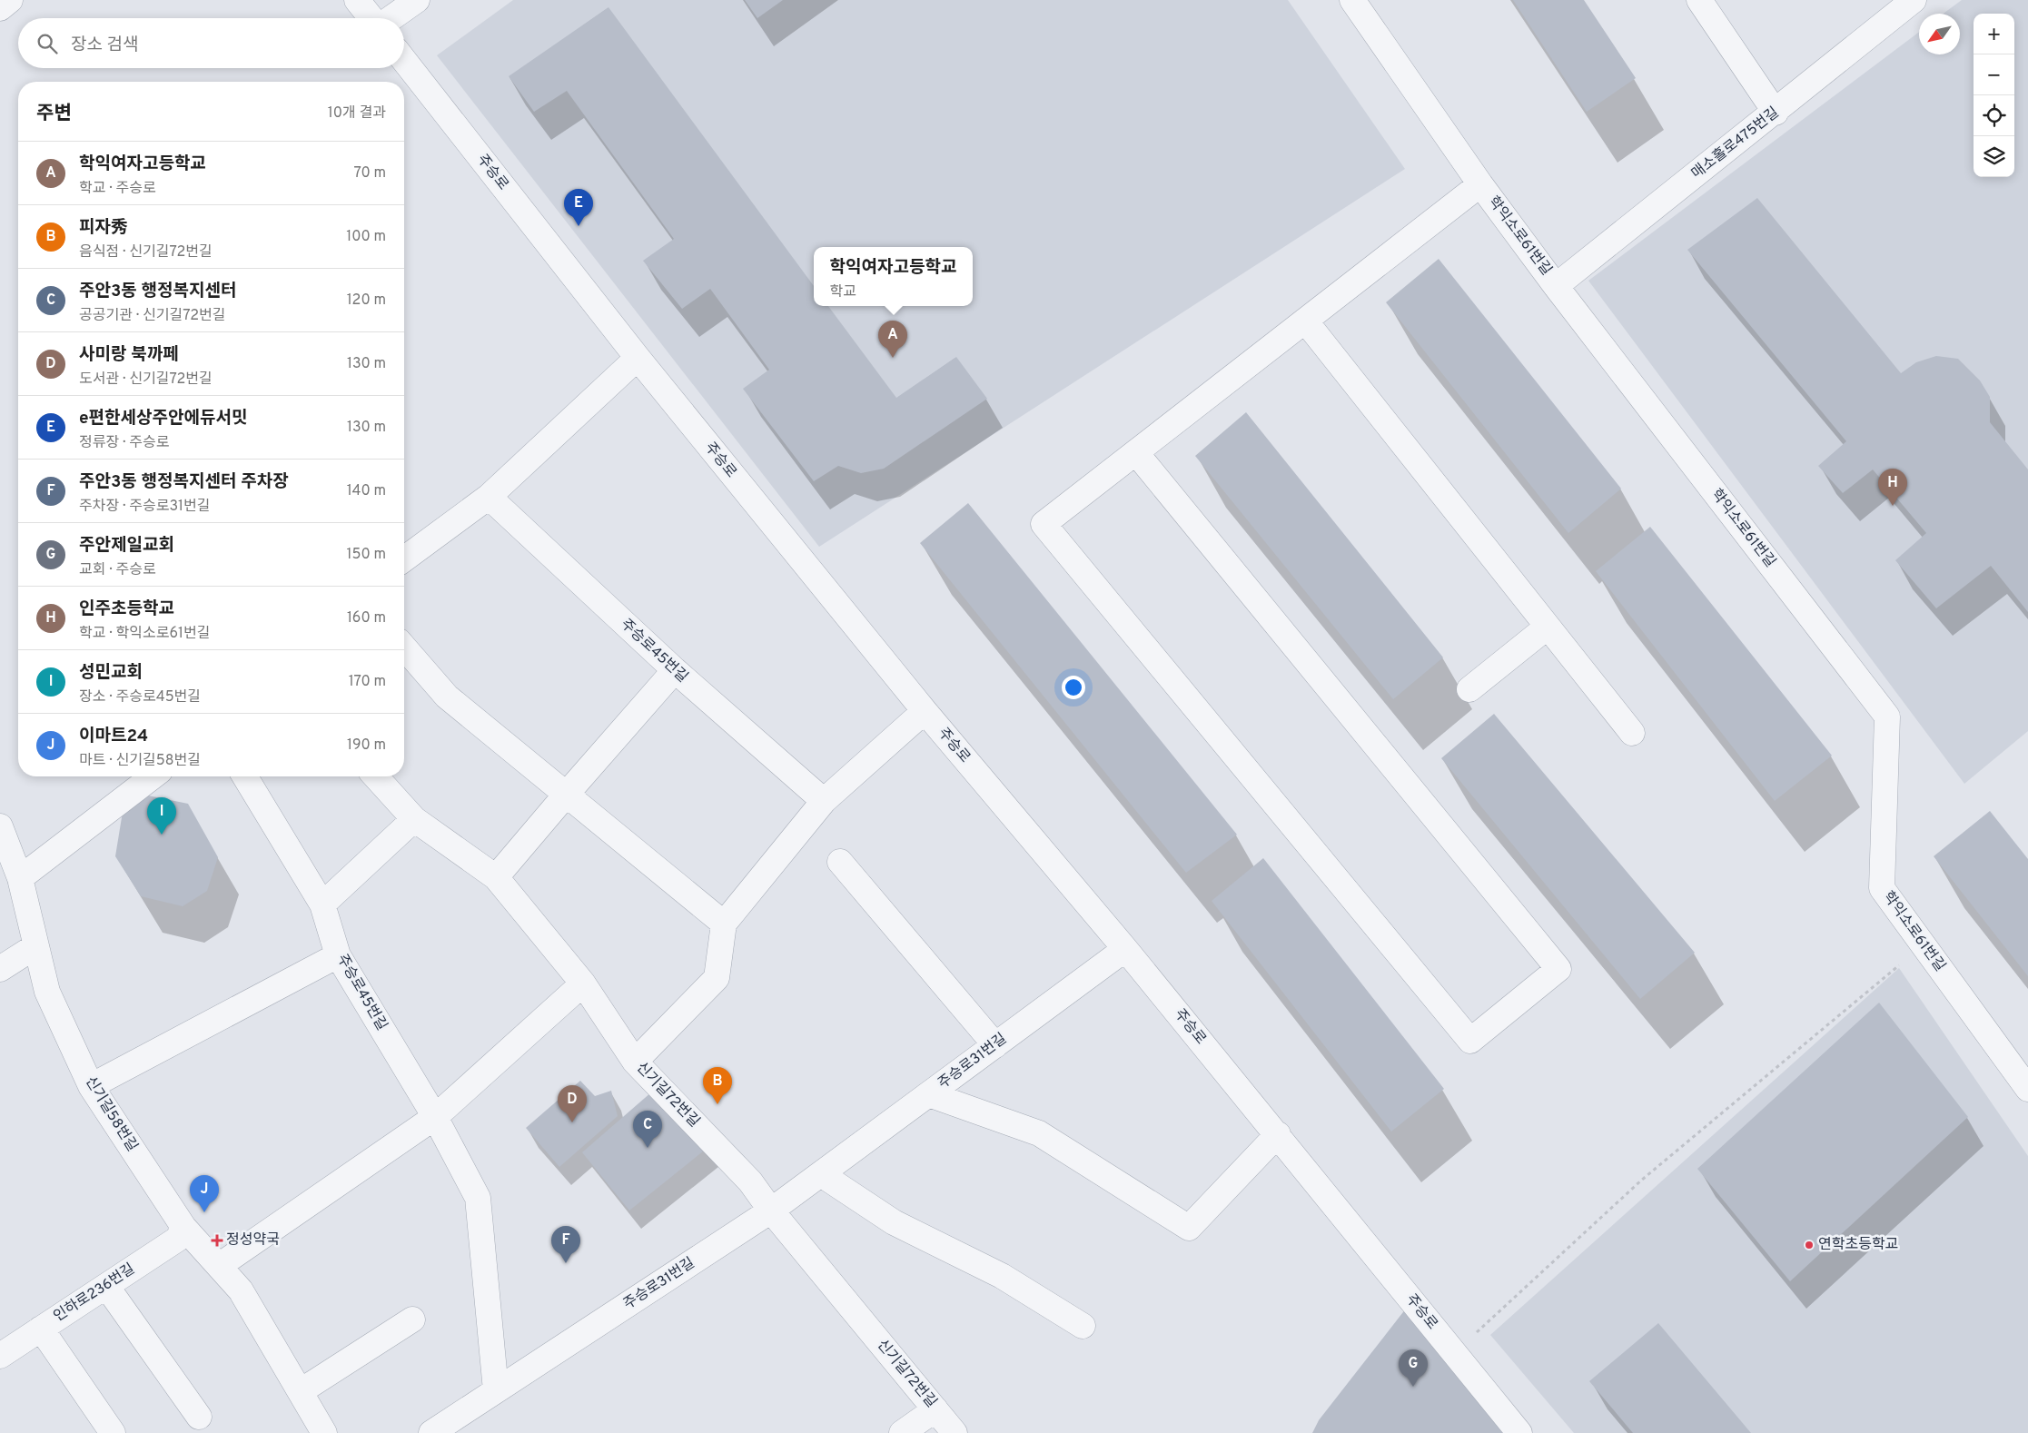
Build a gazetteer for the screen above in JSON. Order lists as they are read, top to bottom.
{
  "streets": {
    "street": [
      "매소홀로475번길",
      "주승로",
      "학익소로61번길",
      "주승로45번길",
      "주승로31번길",
      "신기길72번길",
      "신기길58번길",
      "인하로236번길"
    ]
  },
  "crossings": [
    ["매소홀로475번길", "학익소로61번길"],
    ["주승로", "주승로31번길"],
    ["주승로45번길", "주승로31번길"],
    ["주승로31번길", "신기길72번길"],
    ["신기길58번길", "인하로236번길"]
  ],
  "places": {
    "health": ["정성약국"],
    "other": ["연학초등학교"]
  },
  "north": "bottom left",
  "page": {
    "map_buttons": ["+", "−"],
    "search": "장소 검색",
    "heading": ["주변", "10개 결과"],
    "list": [
      {
        "mark": "A",
        "name": "학익여자고등학교",
        "note": "학교 · 주승로",
        "value": "70 m"
      },
      {
        "mark": "B",
        "name": "피자秀",
        "note": "음식점 · 신기길72번길",
        "value": "100 m"
      },
      {
        "mark": "C",
        "name": "주안3동 행정복지센터",
        "note": "공공기관 · 신기길72번길",
        "value": "120 m"
      },
      {
        "mark": "D",
        "name": "사미랑 북까페",
        "note": "도서관 · 신기길72번길",
        "value": "130 m"
      },
      {
        "mark": "E",
        "name": "e편한세상주안에듀서밋",
        "note": "정류장 · 주승로",
        "value": "130 m"
      },
      {
        "mark": "F",
        "name": "주안3동 행정복지센터 주차장",
        "note": "주차장 · 주승로31번길",
        "value": "140 m"
      },
      {
        "mark": "G",
        "name": "주안제일교회",
        "note": "교회 · 주승로",
        "value": "150 m"
      },
      {
        "mark": "H",
        "name": "인주초등학교",
        "note": "학교 · 학익소로61번길",
        "value": "160 m"
      },
      {
        "mark": "I",
        "name": "성민교회",
        "note": "장소 · 주승로45번길",
        "value": "170 m"
      },
      {
        "mark": "J",
        "name": "이마트24",
        "note": "마트 · 신기길58번길",
        "value": "190 m"
      }
    ],
    "pins": [
      "E",
      "A",
      "H",
      "I",
      "B",
      "D",
      "C",
      "J",
      "F",
      "G"
    ],
    "popup": ["학익여자고등학교", "학교"]
  }
}
